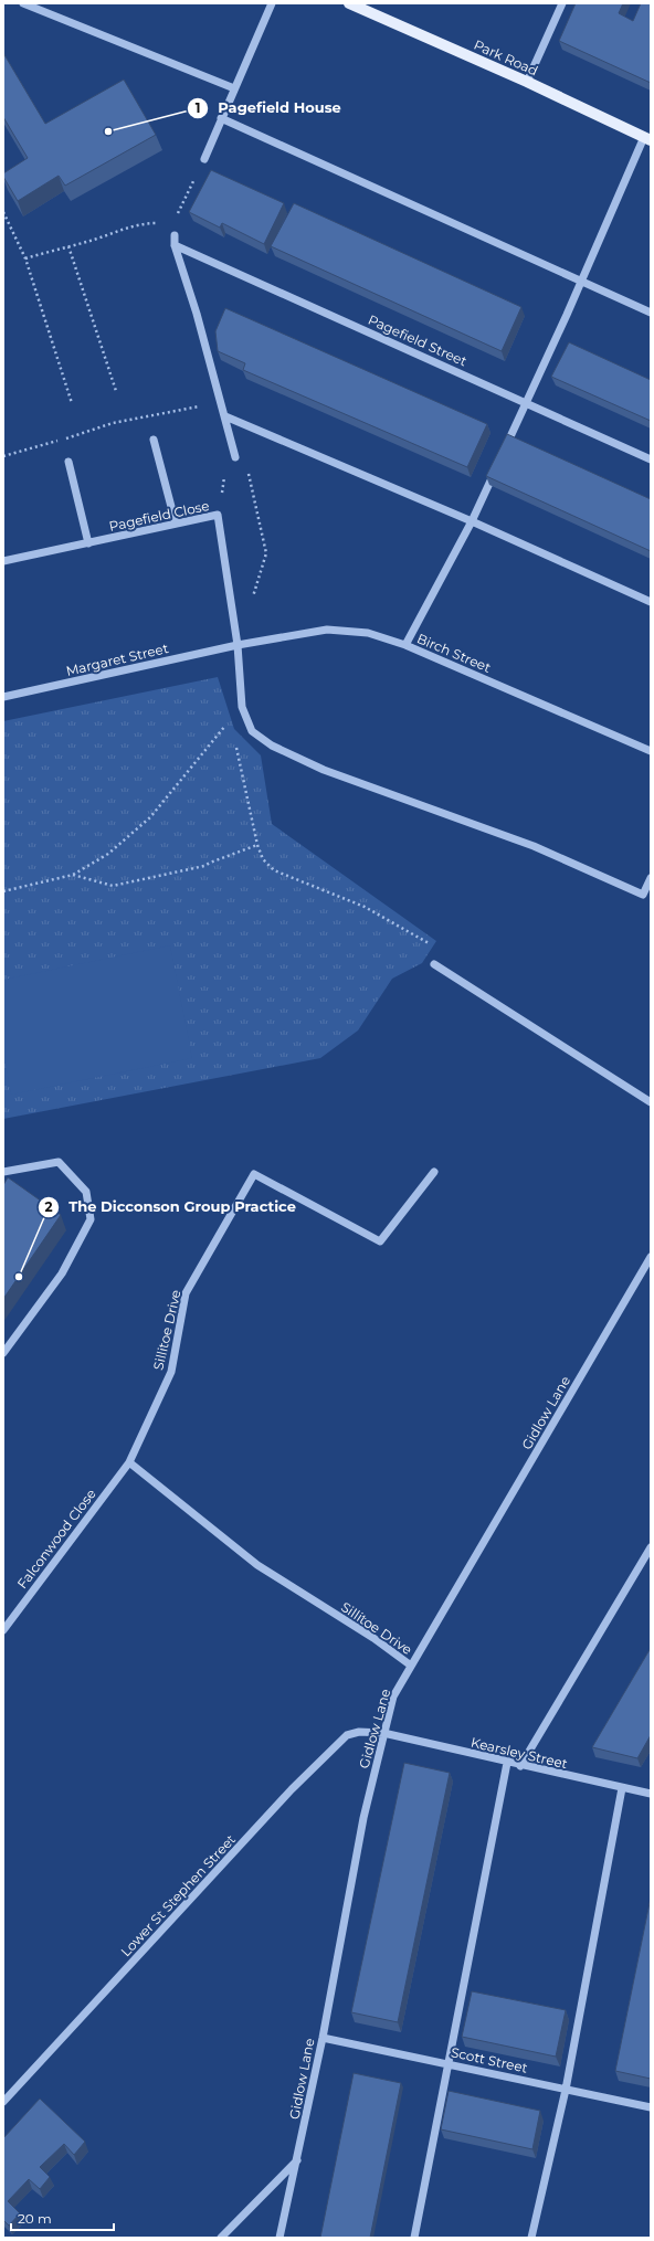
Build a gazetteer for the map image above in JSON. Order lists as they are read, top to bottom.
{
  "streets": {
    "main road": ["Park Road"],
    "street": [
      "Pagefield Street",
      "Pagefield Close",
      "Birch Street",
      "Margaret Street",
      "Sillitoe Drive",
      "Gidlow Lane",
      "Falconwood Close",
      "Kearsley Street",
      "Lower St Stephen Street",
      "Scott Street"
    ]
  },
  "crossings": [
    ["Pagefield Close", "Birch Street"],
    ["Pagefield Close", "Margaret Street"],
    ["Birch Street", "Margaret Street"],
    ["Sillitoe Drive", "Gidlow Lane"],
    ["Sillitoe Drive", "Falconwood Close"],
    ["Gidlow Lane", "Kearsley Street"],
    ["Gidlow Lane", "Lower St Stephen Street"],
    ["Gidlow Lane", "Scott Street"],
    ["Kearsley Street", "Lower St Stephen Street"]
  ],
  "places": ["Pagefield House", "The Dicconson Group Practice"],
  "scale_bar": "20 m"
}
